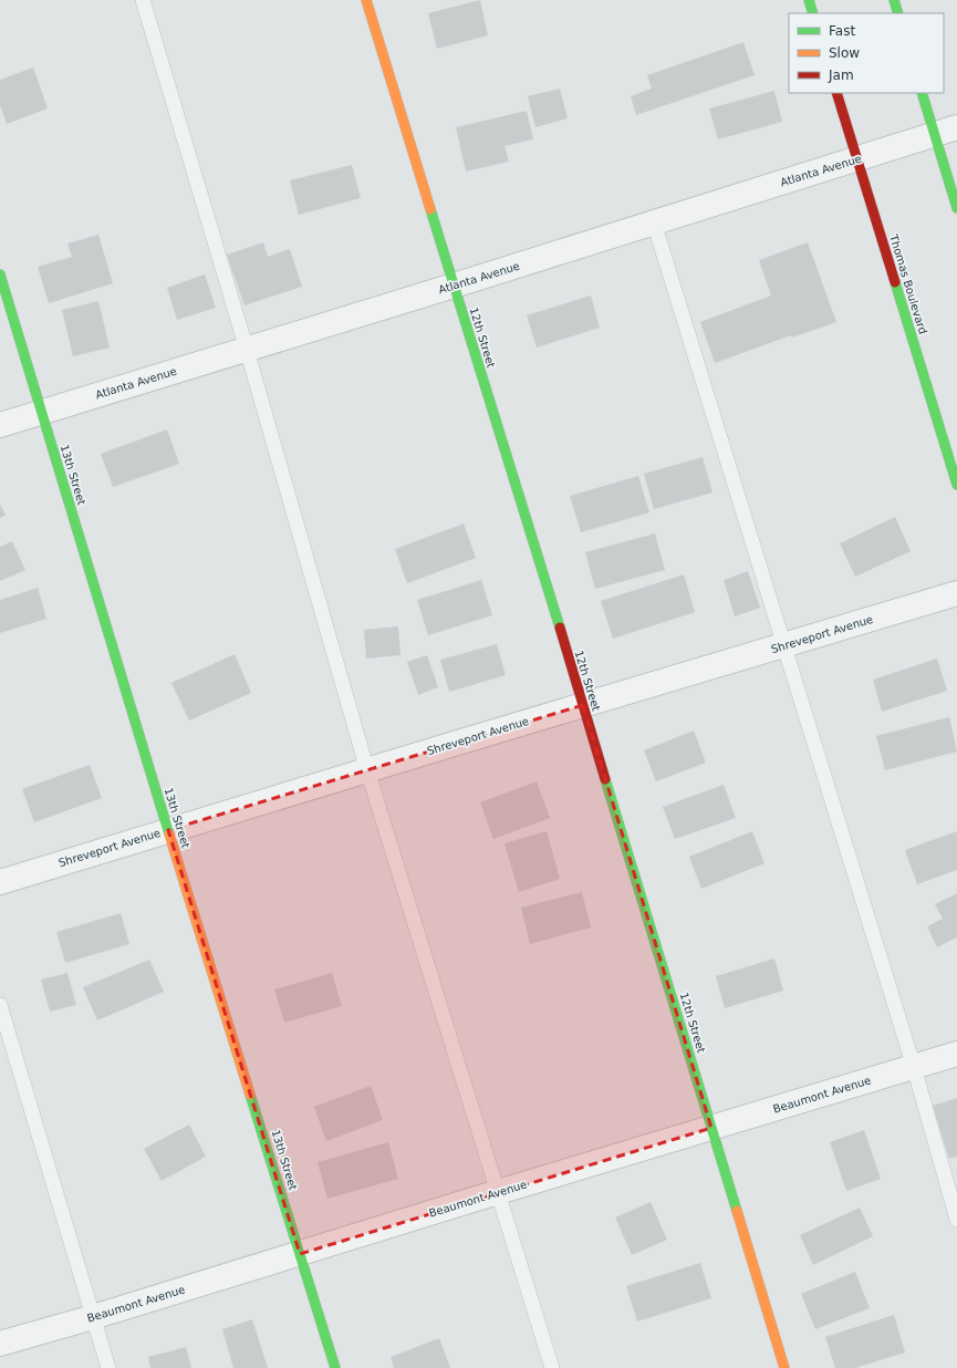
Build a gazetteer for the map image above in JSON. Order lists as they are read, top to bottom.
{
  "streets": {
    "street": [
      "Atlanta Avenue",
      "Thomas Boulevard",
      "12th Street",
      "13th Street",
      "Shreveport Avenue",
      "Beaumont Avenue"
    ]
  },
  "crossings": [
    ["Atlanta Avenue", "Thomas Boulevard"],
    ["Atlanta Avenue", "12th Street"],
    ["Atlanta Avenue", "13th Street"],
    ["12th Street", "Shreveport Avenue"],
    ["12th Street", "Beaumont Avenue"],
    ["13th Street", "Shreveport Avenue"],
    ["13th Street", "Beaumont Avenue"]
  ],
  "legend": ["Fast", "Slow", "Jam"]
}
